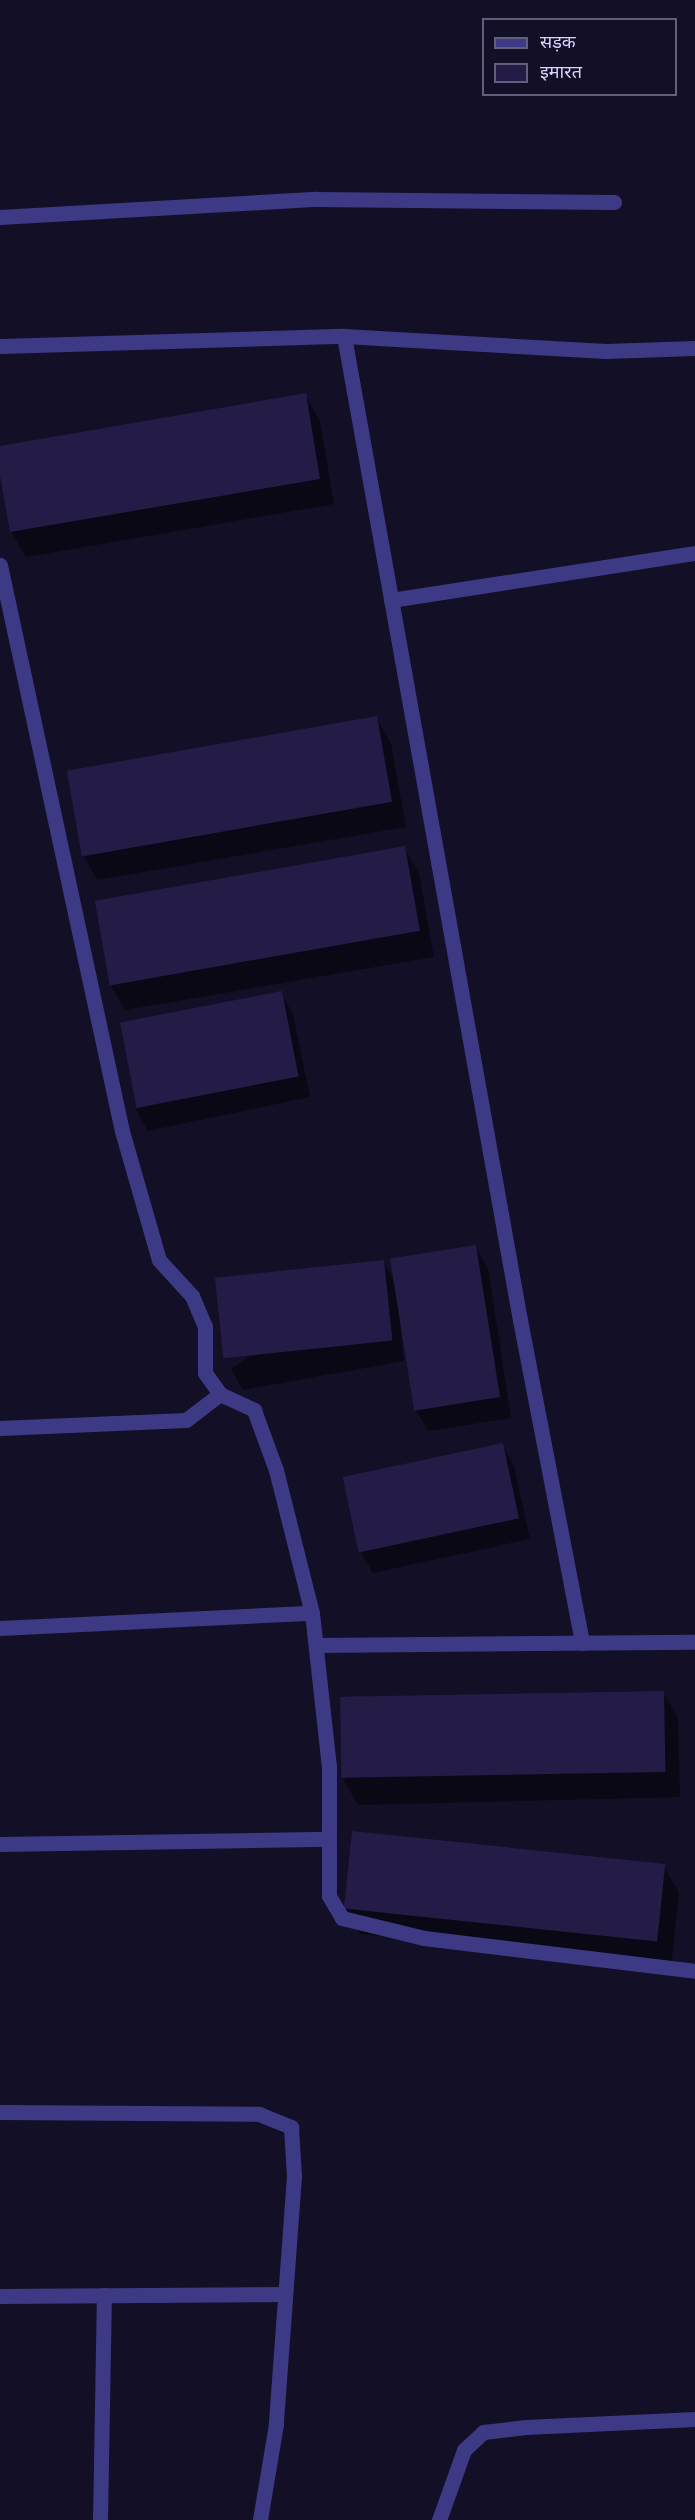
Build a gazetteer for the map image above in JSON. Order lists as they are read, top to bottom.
{
  "legend": ["सड़क", "इमारत"]
}
